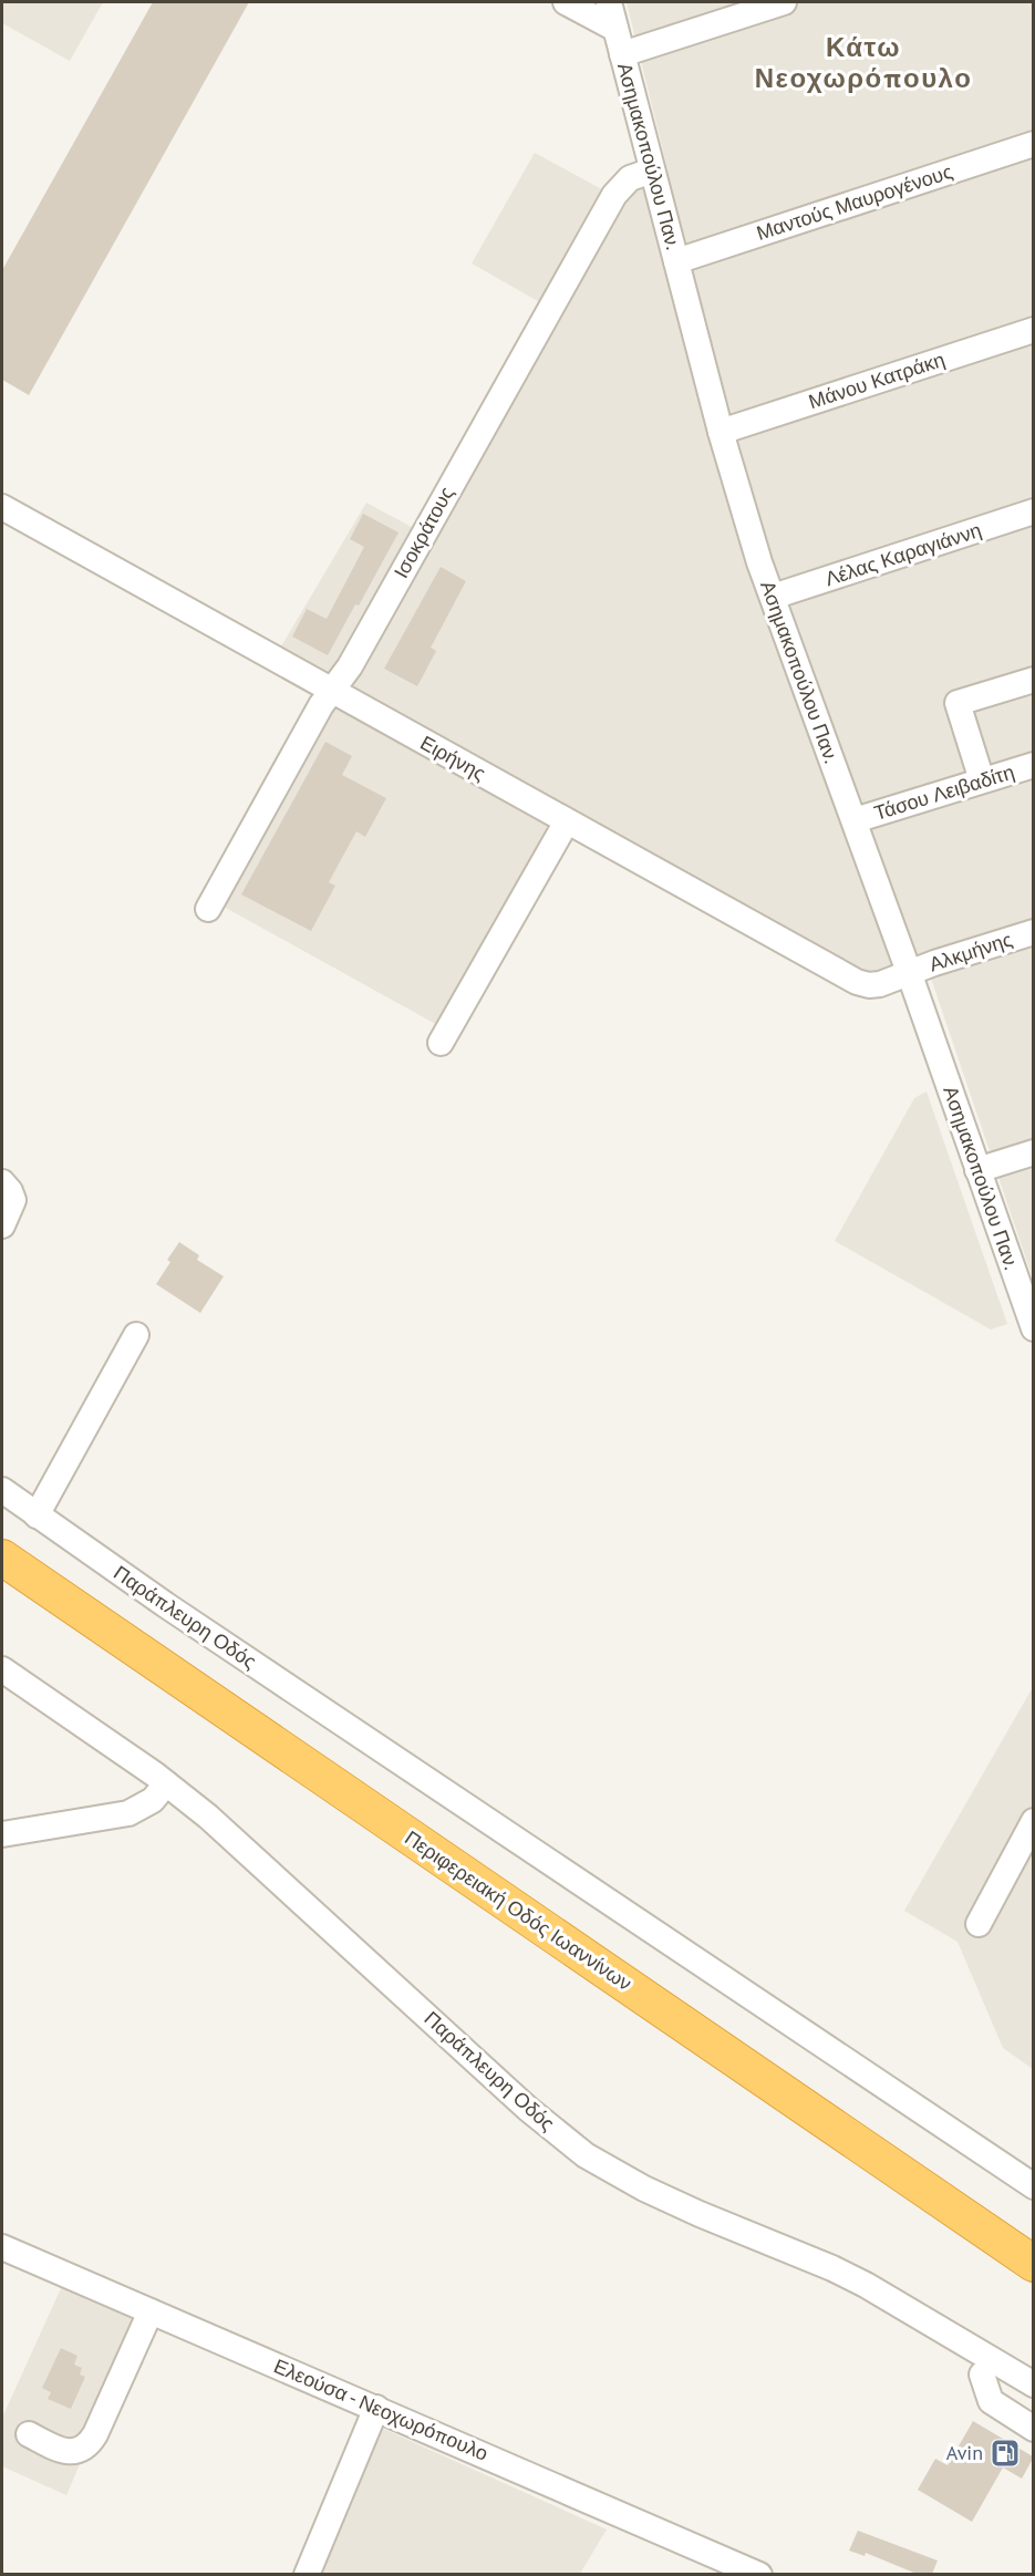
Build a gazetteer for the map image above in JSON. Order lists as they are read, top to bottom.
{
  "streets": {
    "highway": ["Περιφερειακή Οδός Ιωαννίνων"],
    "street": [
      "Ασημακοπούλου Παν.",
      "Μαντούς Μαυρογένους",
      "Μάνου Κατράκη",
      "Ισοκράτους",
      "Λέλας Καραγιάννη",
      "Ειρήνης",
      "Τάσου Λειβαδίτη",
      "Αλκμήνης",
      "Παράπλευρη Οδός",
      "Ελεούσα - Νεοχωρόπουλο"
    ]
  },
  "crossings": [
    ["Ασημακοπούλου Παν.", "Μαντούς Μαυρογένους"],
    ["Ασημακοπούλου Παν.", "Μάνου Κατράκη"],
    ["Ασημακοπούλου Παν.", "Ισοκράτους"],
    ["Ασημακοπούλου Παν.", "Λέλας Καραγιάννη"],
    ["Ασημακοπούλου Παν.", "Ειρήνης"],
    ["Ασημακοπούλου Παν.", "Τάσου Λειβαδίτη"],
    ["Ασημακοπούλου Παν.", "Αλκμήνης"],
    ["Ισοκράτους", "Ειρήνης"],
    ["Ειρήνης", "Αλκμήνης"]
  ],
  "districts": ["Κάτω Νεοχωρόπουλο"],
  "places": {
    "fuel station": ["Avin"]
  }
}
